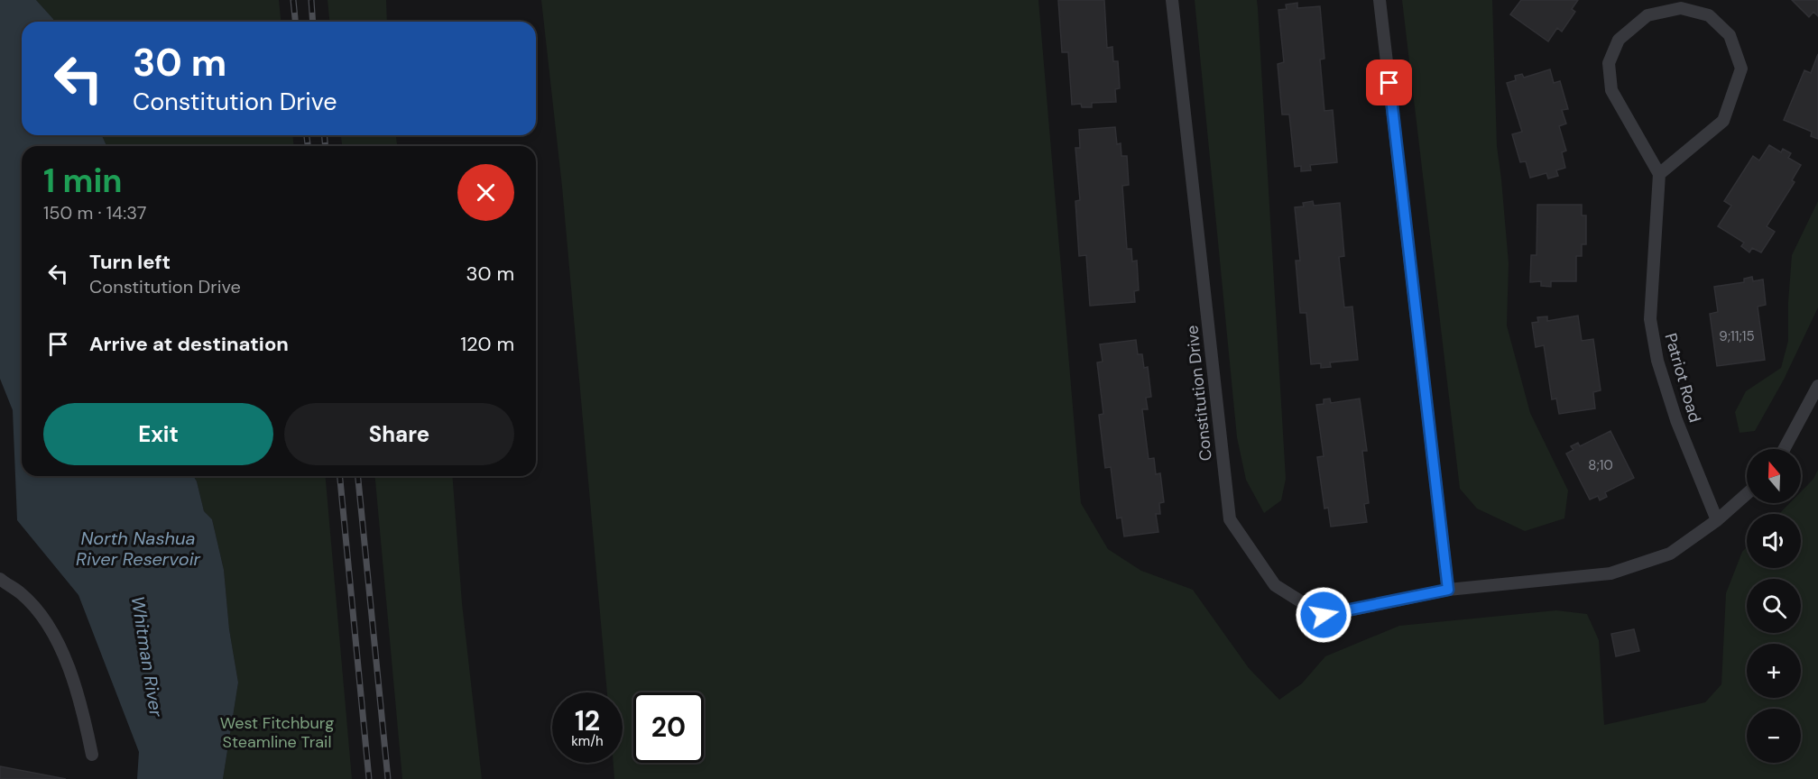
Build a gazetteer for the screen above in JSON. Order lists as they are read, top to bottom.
{
  "streets": {
    "lane": ["Patriot Road", "Constitution Drive"]
  },
  "crossings": [
    ["Patriot Road", "Constitution Drive"]
  ],
  "water": ["North Nashua River Reservoir", "Whitman River"],
  "parks": ["West Fitchburg Steamline Trail"],
  "house_numbers": ["9;11;15", "8;10"],
  "north": "top",
  "page": {
    "turn": ["30 m", "Constitution Drive"],
    "heading": ["1 min", "150 m · 14:37"],
    "list": [
      {
        "name": "Turn left",
        "note": "Constitution Drive",
        "value": "30 m"
      },
      {
        "name": "Arrive at destination",
        "value": "120 m"
      }
    ],
    "buttons": ["Exit", "Share"],
    "map_buttons": ["+", "−"],
    "speed": "12 km/h",
    "limit": "20"
  }
}
